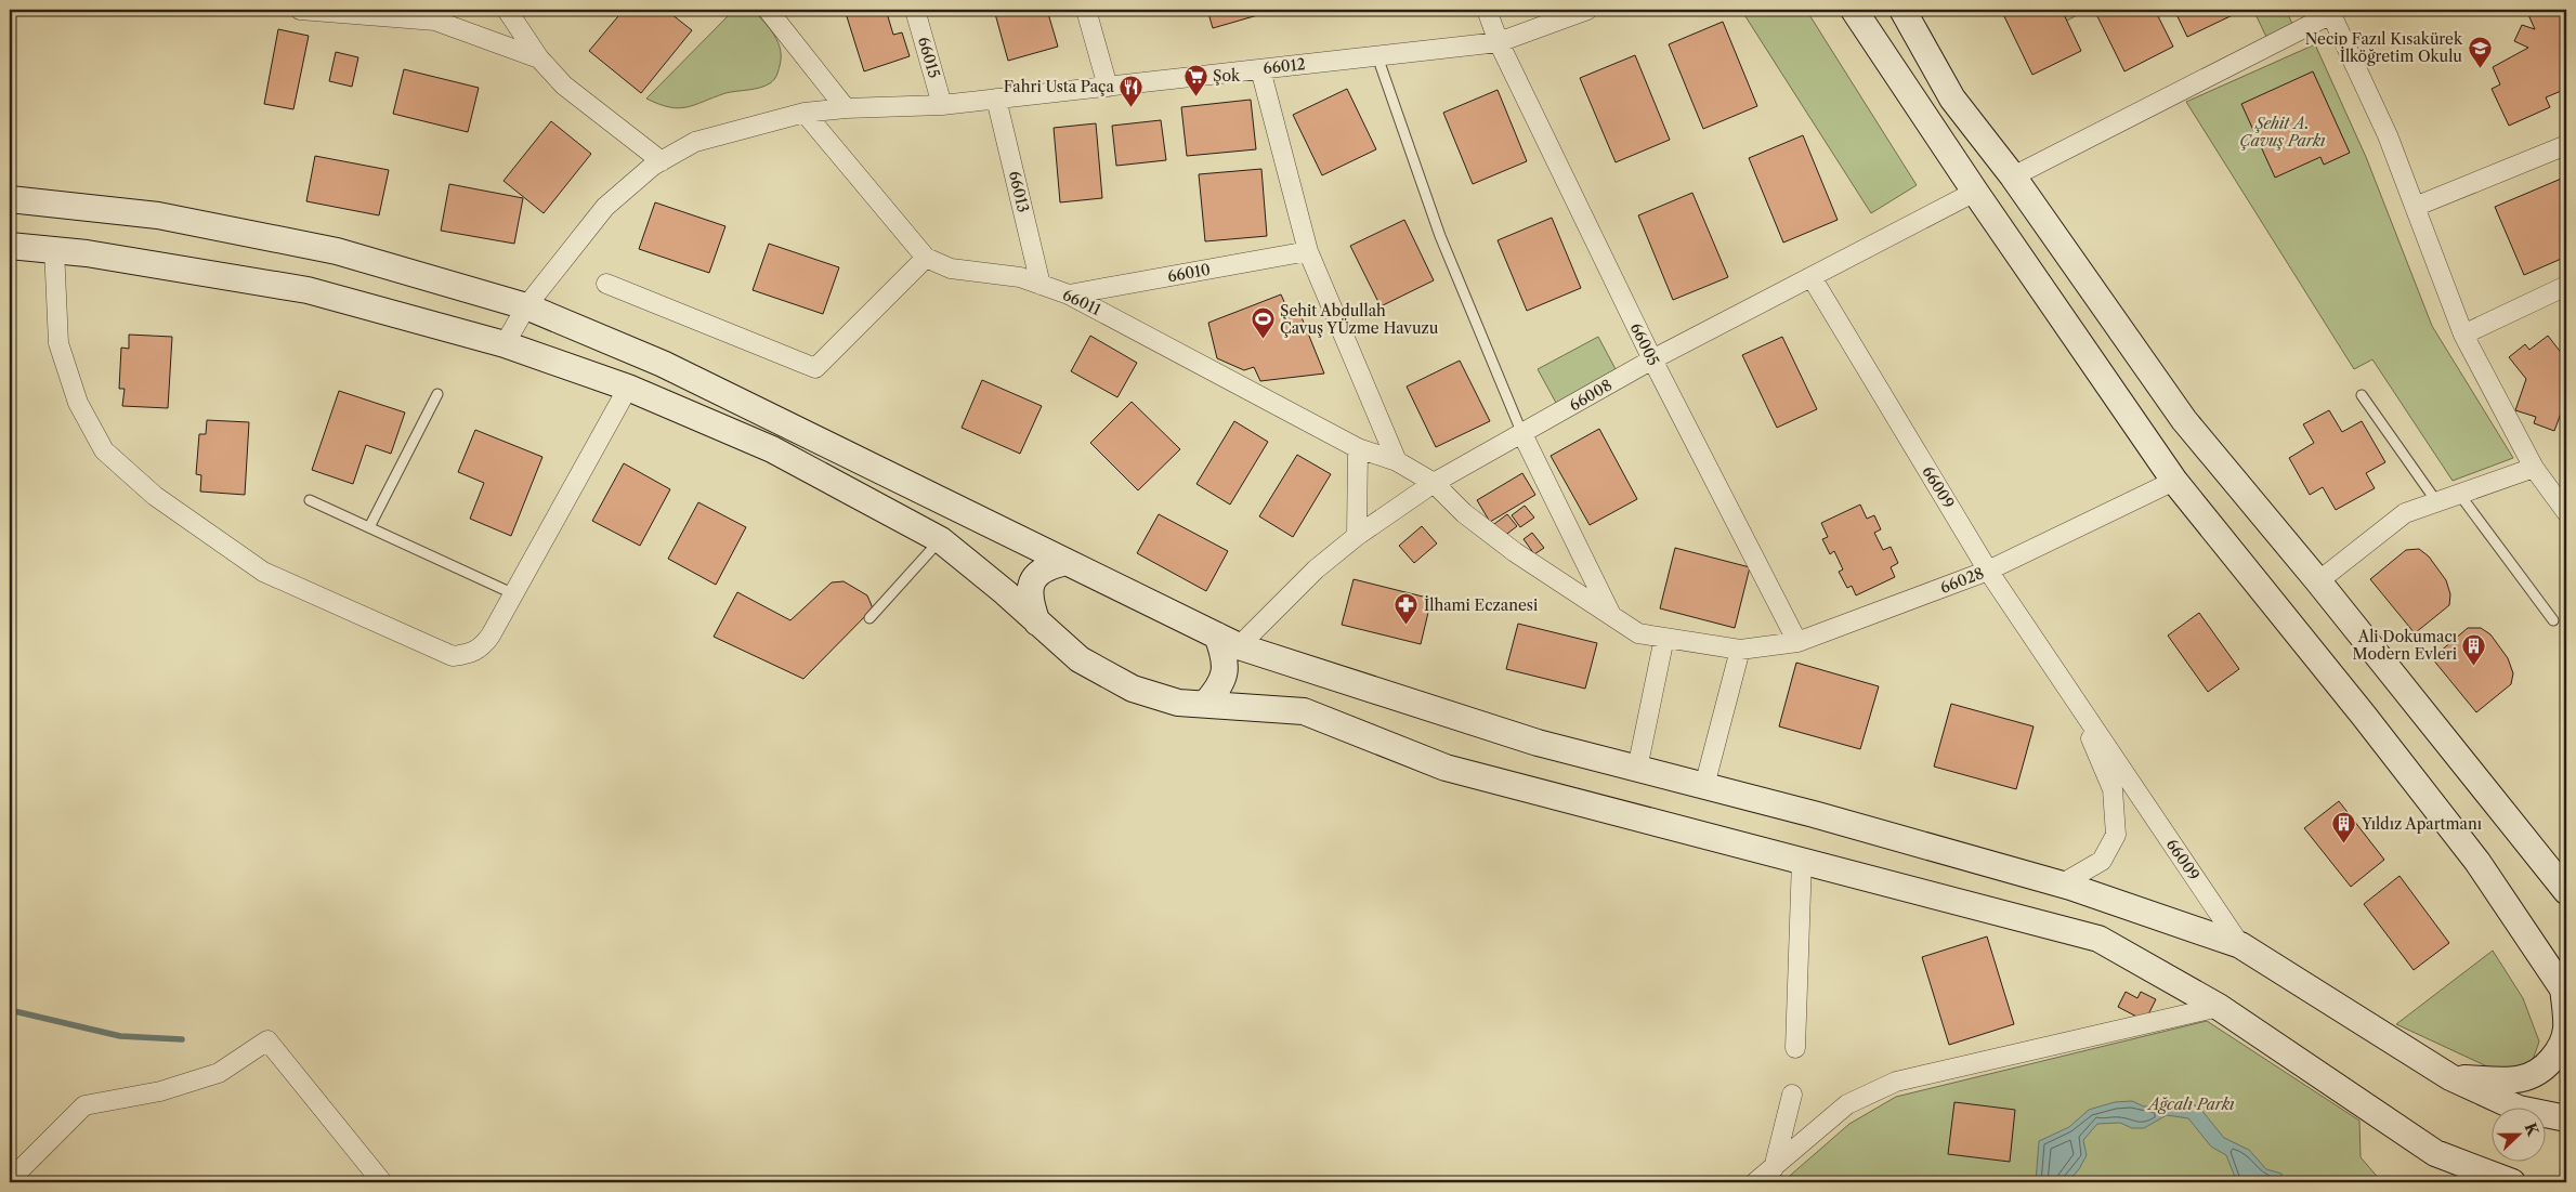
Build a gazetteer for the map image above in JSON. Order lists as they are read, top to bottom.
{
  "streets": {
    "street": [
      "66015",
      "66012",
      "66013",
      "66010",
      "66011",
      "66005",
      "66008",
      "66009",
      "66028"
    ]
  },
  "crossings": [
    ["66015", "66012"],
    ["66012", "66013"],
    ["66012", "66011"],
    ["66012", "66005"],
    ["66013", "66011"],
    ["66010", "66011"],
    ["66011", "66008"],
    ["66011", "66028"],
    ["66005", "66008"],
    ["66005", "66028"],
    ["66008", "66009"],
    ["66009", "66028"]
  ],
  "parks": ["Şehit A. Çavuş Parkı", "Ağcalı Parkı"],
  "places": {
    "school or university": ["Necip Fazıl Kısakürek İlköğretim Okulu"],
    "supermarket": ["Şok"],
    "restaurant": ["Fahri Usta Paça"],
    "sports": ["Şehit Abdullah Çavuş YÜzme Havuzu"],
    "pharmacy": ["İlhami Eczanesi"],
    "building": ["Ali Dokumacı Modern Evleri", "Yıldız Apartmanı"]
  },
  "north": "right"
}
